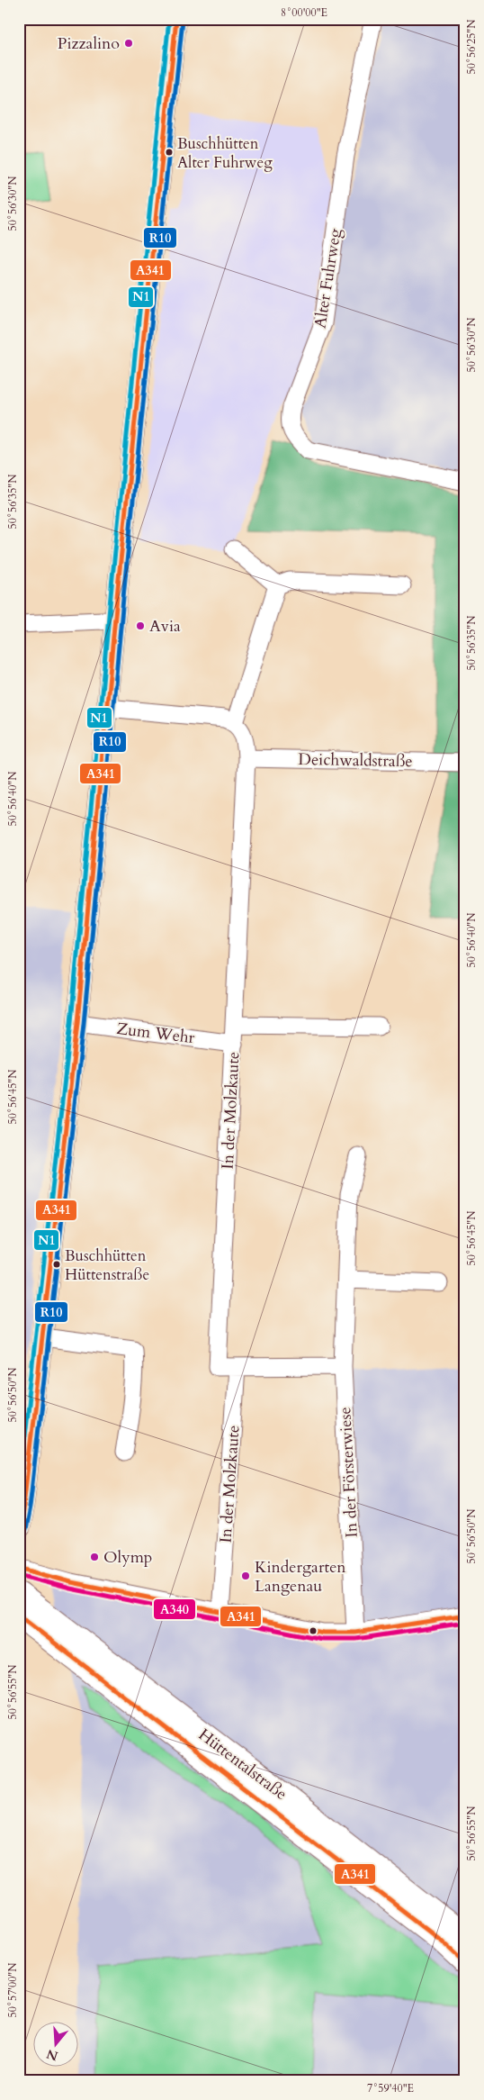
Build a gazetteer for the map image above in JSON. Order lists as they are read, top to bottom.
{
  "streets": {
    "highway": ["Hüttentalstraße"],
    "street": [
      "Alter Fuhrweg",
      "Deichwaldstraße",
      "Zum Wehr",
      "In der Molzkaute",
      "In der Försterwiese"
    ]
  },
  "crossings": [
    ["Deichwaldstraße", "In der Molzkaute"],
    ["Zum Wehr", "In der Molzkaute"]
  ],
  "places": [
    "Pizzalino",
    "Buschhütten Alter Fuhrweg",
    "Avia",
    "Buschhütten Hüttenstraße",
    "Olymp",
    "Kindergarten Langenau"
  ],
  "lines": [
    "transit line A341",
    "transit line N1",
    "transit line R10",
    "transit line A340"
  ],
  "north": "bottom",
  "coordinates": [
    "8°00'00\"E",
    "50°56'25\"N",
    "50°56'30\"N",
    "50°56'35\"N",
    "50°56'40\"N",
    "50°56'45\"N",
    "50°56'50\"N",
    "50°56'55\"N",
    "50°57'00\"N",
    "7°59'40\"E"
  ]
}
